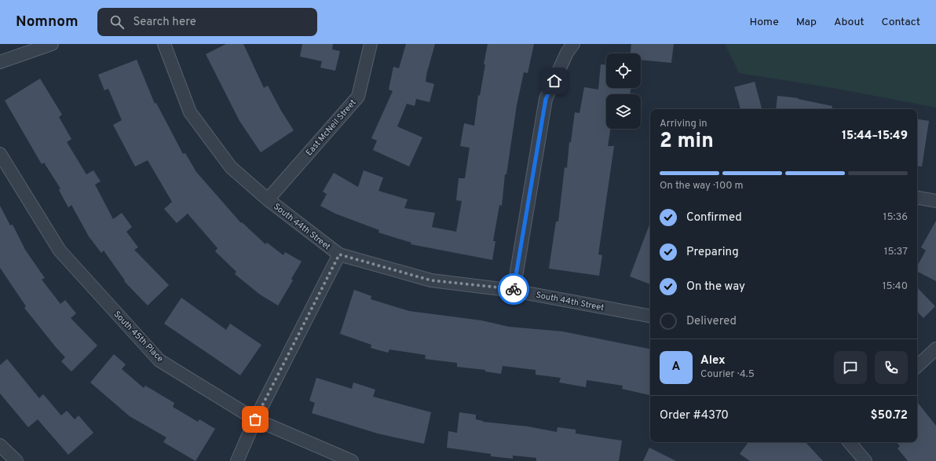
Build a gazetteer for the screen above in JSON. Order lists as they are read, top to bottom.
{
  "streets": {
    "street": ["East McNeil Street", "South 44th Street", "South 45th Place"]
  },
  "crossings": [
    ["East McNeil Street", "South 44th Street"]
  ],
  "page": {
    "header": "Nomnom",
    "search": "Search here",
    "nav": [
      "Home",
      "Map",
      "About",
      "Contact"
    ],
    "heading": ["2 min", "Arriving in", "15:44–15:49"],
    "panel": [
      "Alex",
      "Courier · 4.5",
      "Order #4370",
      "$50.72"
    ],
    "bar": "On the way · 100 m",
    "list": [
      ["Confirmed", "15:36"],
      ["Preparing", "15:37"],
      ["On the way", "15:40"],
      "Delivered"
    ],
    "round": "A"
  }
}
